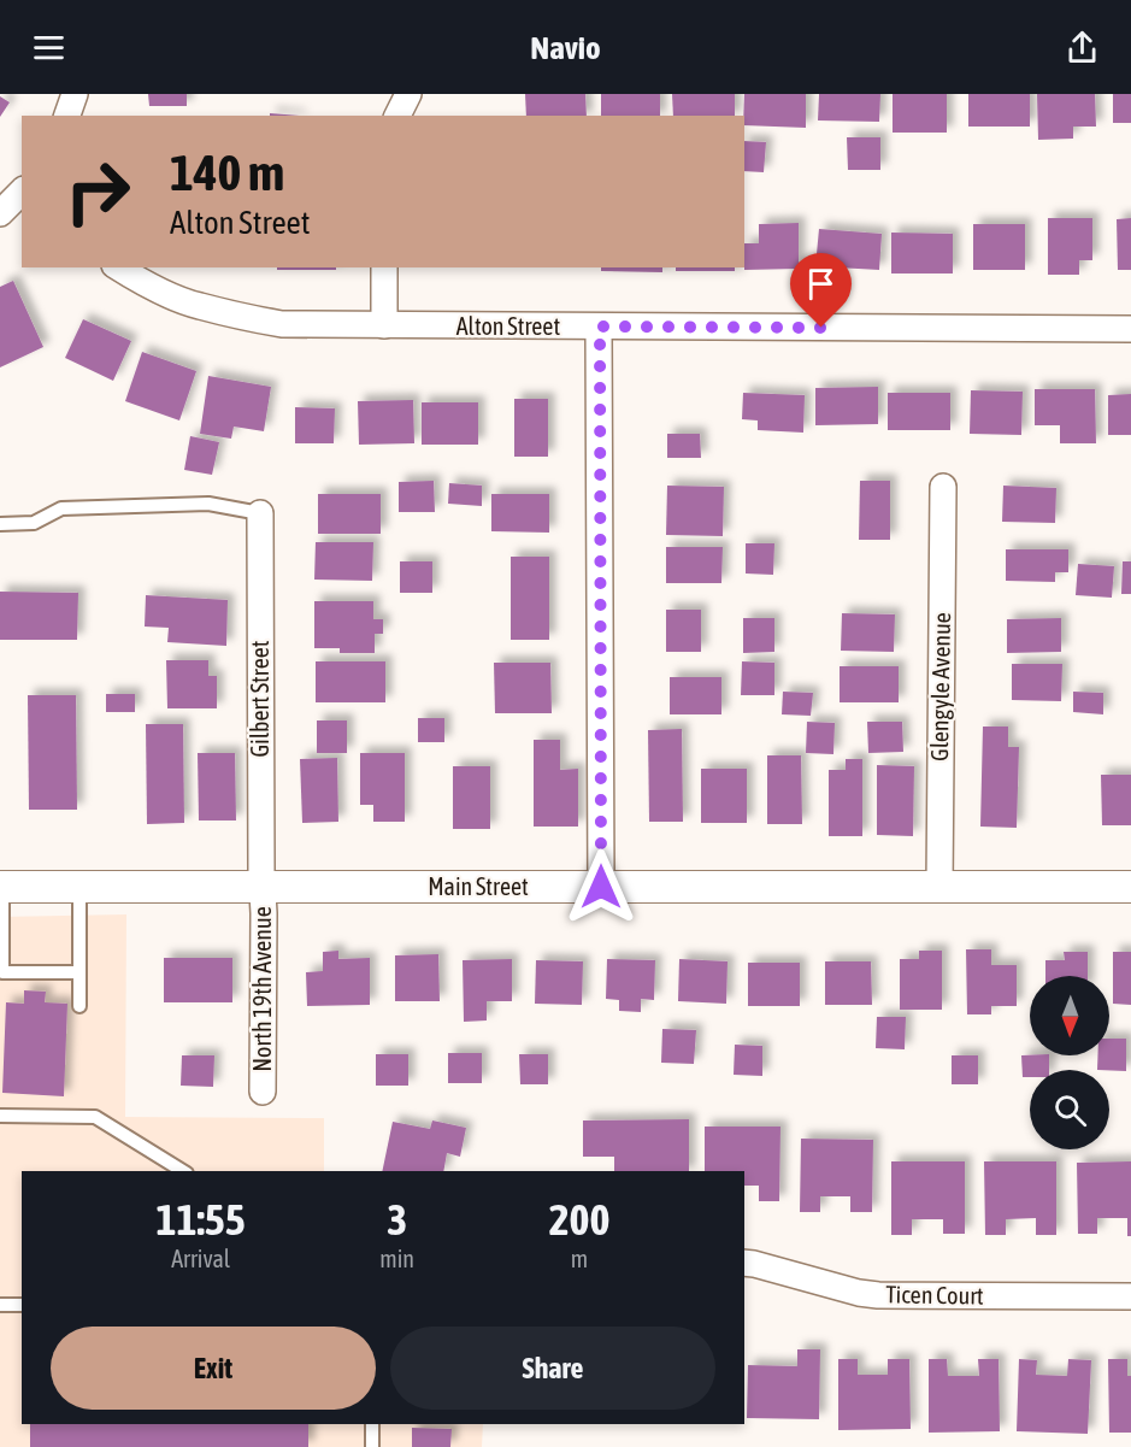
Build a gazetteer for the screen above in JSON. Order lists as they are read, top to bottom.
{
  "streets": {
    "street": [
      "Alton Street",
      "Glengyle Avenue",
      "Gilbert Street",
      "Main Street",
      "North 19th Avenue",
      "Ticen Court"
    ]
  },
  "crossings": [
    ["Glengyle Avenue", "Main Street"],
    ["Gilbert Street", "Main Street"],
    ["Gilbert Street", "North 19th Avenue"],
    ["Main Street", "North 19th Avenue"]
  ],
  "north": "bottom",
  "page": {
    "header": "Navio",
    "turn": ["140 m", "Alton Street"],
    "eta": [
      "11:55",
      "Arrival",
      "3",
      "min",
      "200",
      "m"
    ],
    "buttons": ["Exit", "Share"]
  }
}
